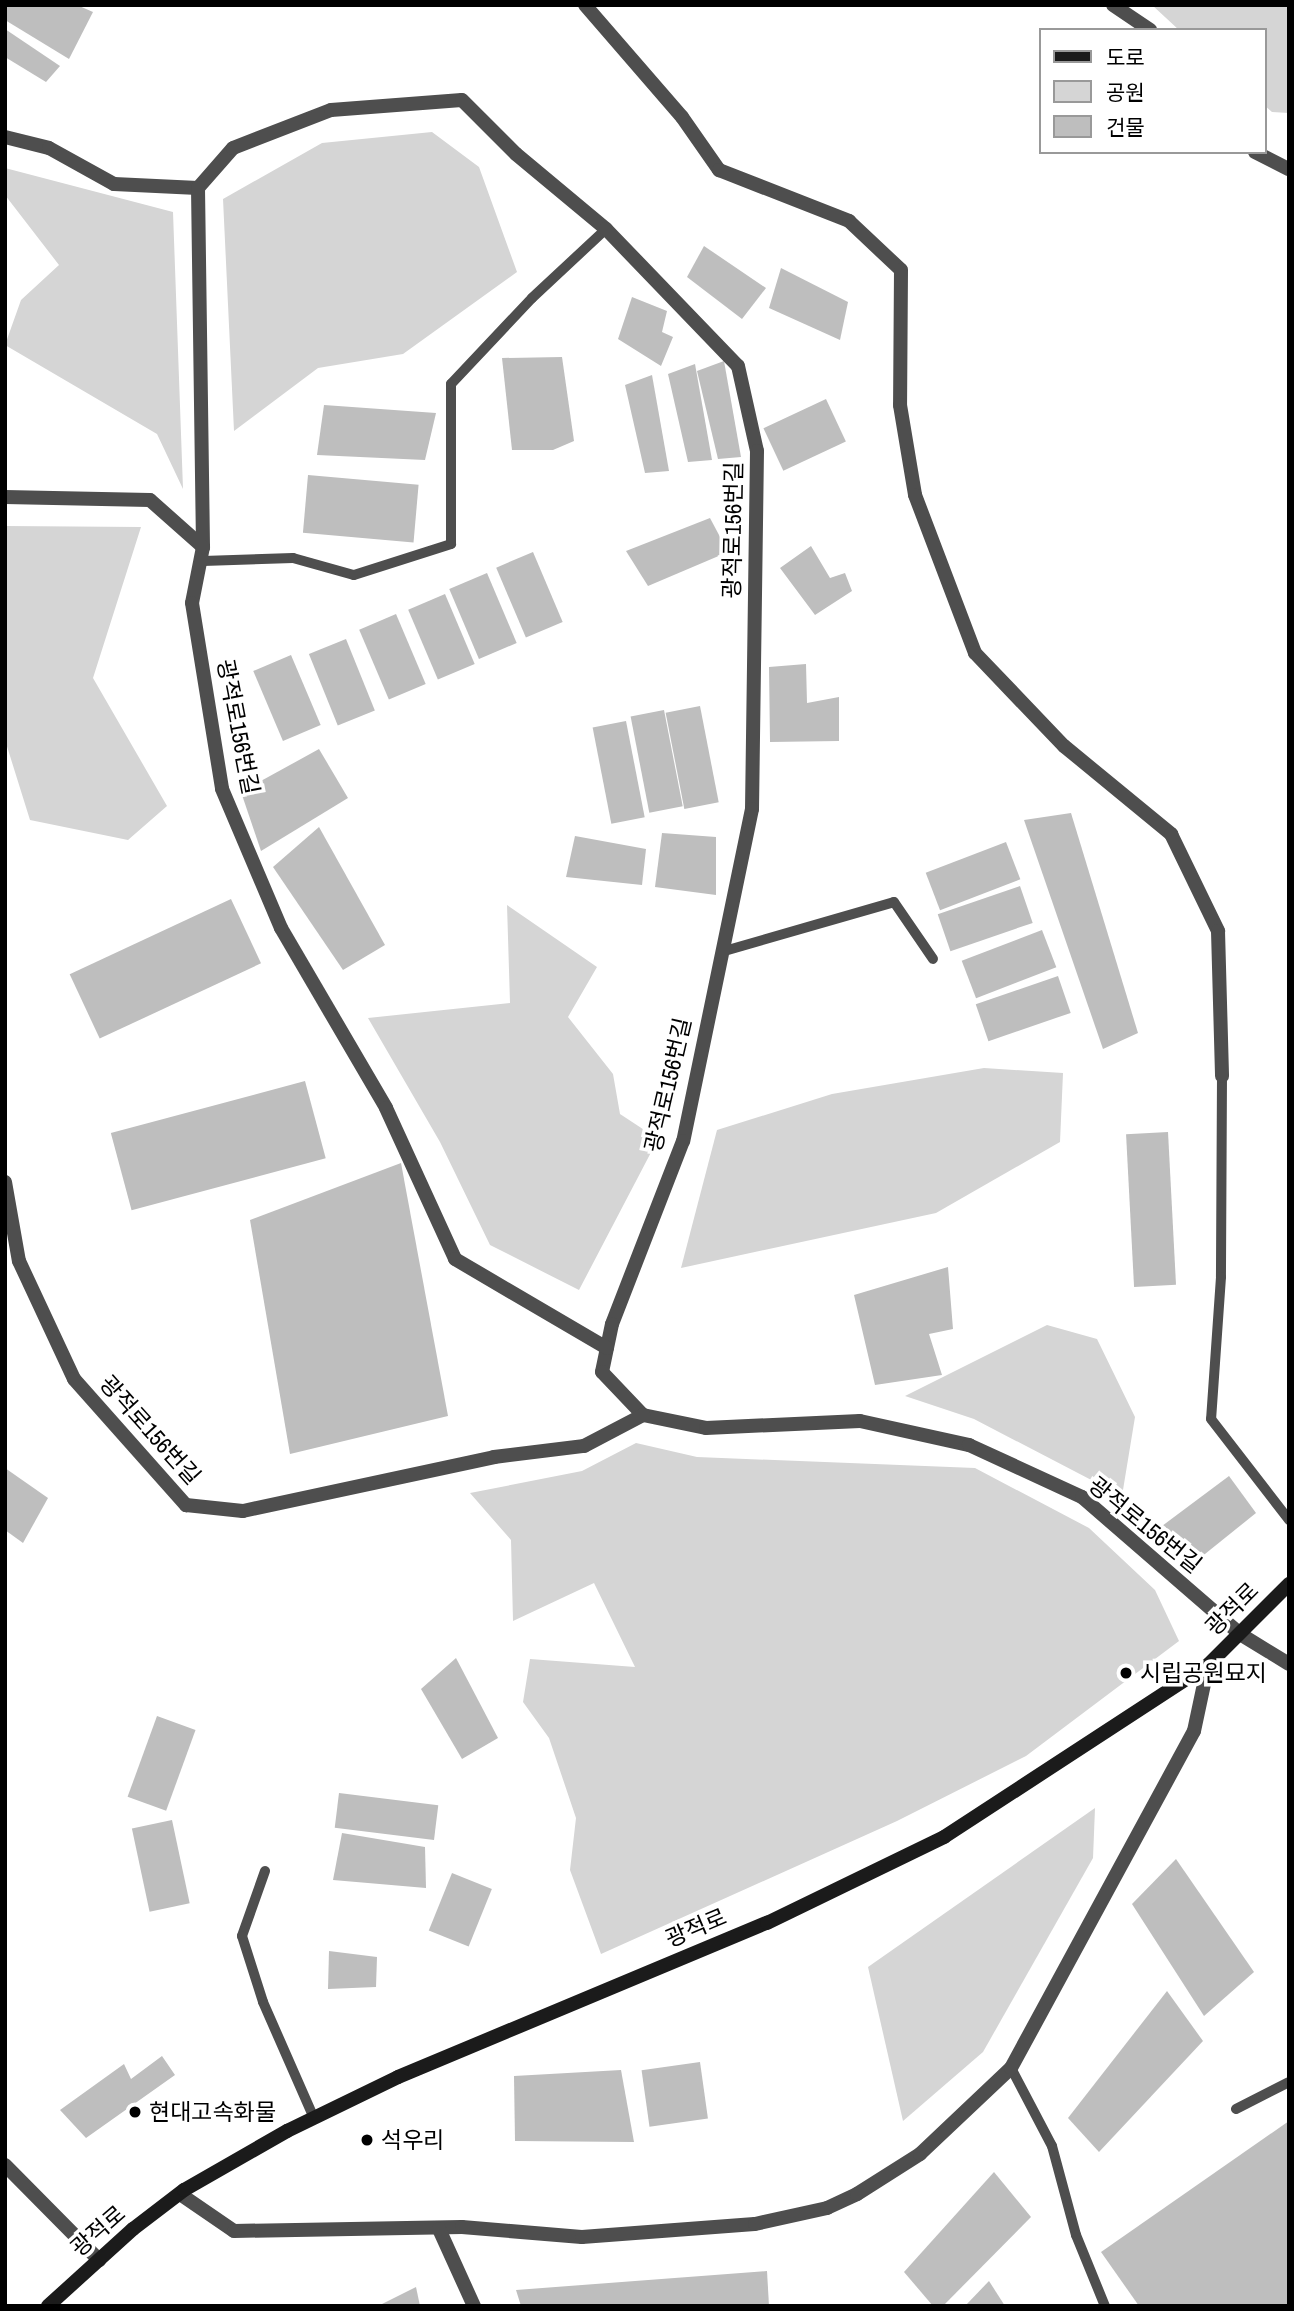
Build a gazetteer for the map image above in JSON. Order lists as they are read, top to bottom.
{
  "streets": {
    "main road": ["광적로"],
    "street": ["광적로156번길"]
  },
  "crossings": [
    ["광적로156번길", "광적로"]
  ],
  "places": ["시립공원묘지", "현대고속화물", "석우리"],
  "legend": ["도로", "공원", "건물"]
}
